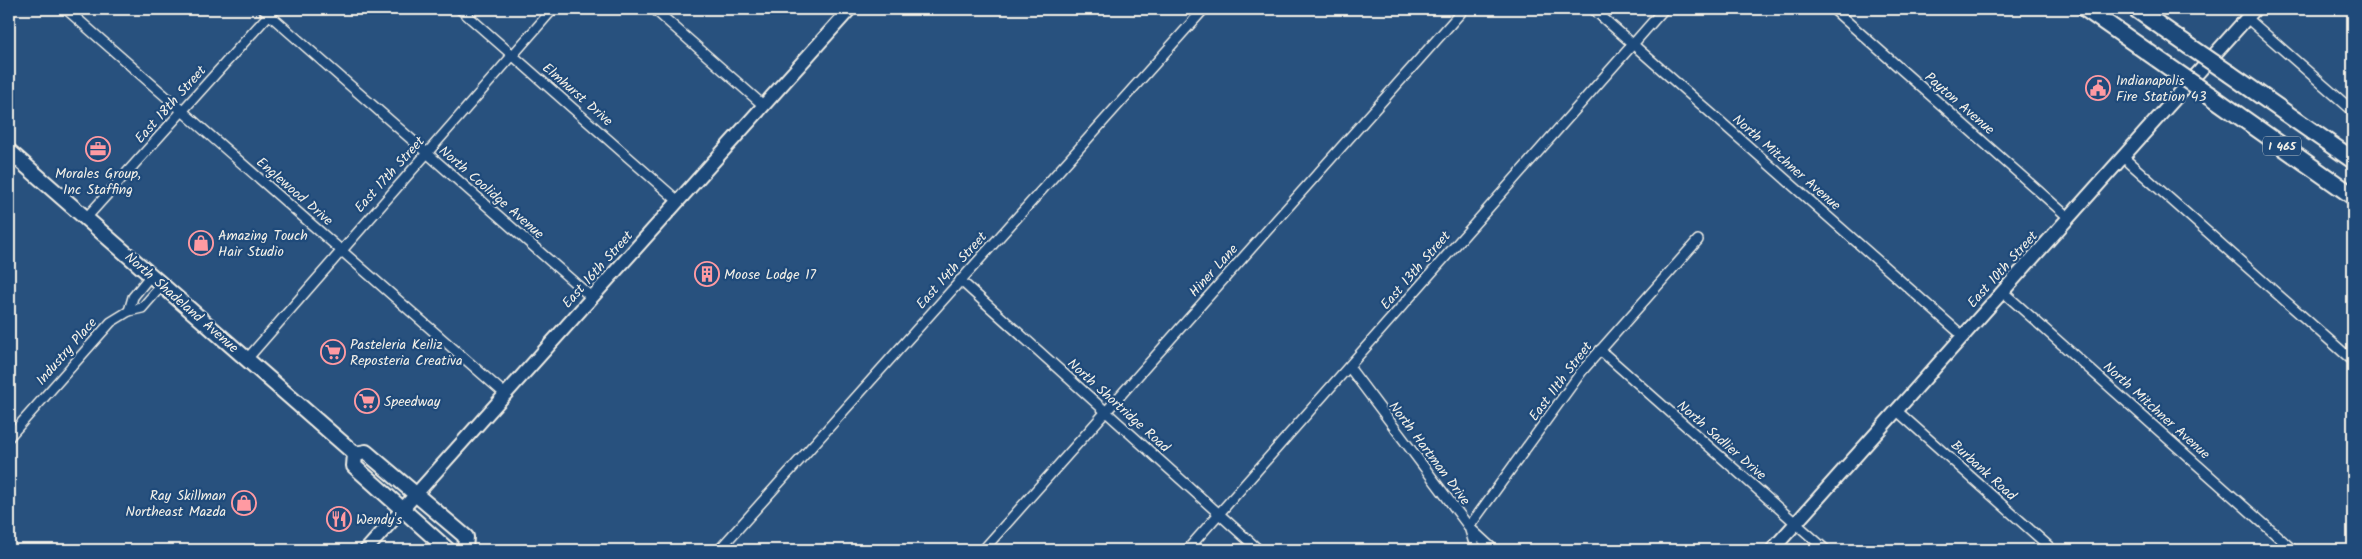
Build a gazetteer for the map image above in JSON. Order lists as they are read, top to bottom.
{
  "streets": {
    "highway": ["I 465"],
    "main road": ["North Shadeland Avenue"],
    "street": [
      "Elmhurst Drive",
      "Payton Avenue",
      "East 18th Street",
      "North Mitchner Avenue",
      "East 17th Street",
      "Englewood Drive",
      "North Coolidge Avenue",
      "East 16th Street",
      "East 10th Street",
      "East 14th Street",
      "Hiner Lane",
      "East 13th Street",
      "Industry Place",
      "East 11th Street",
      "North Shortridge Road",
      "North Sadlier Drive",
      "North Hartman Drive",
      "Burbank Road"
    ]
  },
  "crossings": [
    ["Elmhurst Drive", "East 17th Street"],
    ["Elmhurst Drive", "East 16th Street"],
    ["Payton Avenue", "East 10th Street"],
    ["East 18th Street", "Englewood Drive"],
    ["East 18th Street", "North Coolidge Avenue"],
    ["East 18th Street", "North Shadeland Avenue"],
    ["North Mitchner Avenue", "East 10th Street"],
    ["North Mitchner Avenue", "East 13th Street"],
    ["East 17th Street", "Englewood Drive"],
    ["East 17th Street", "North Coolidge Avenue"],
    ["East 17th Street", "North Shadeland Avenue"],
    ["Englewood Drive", "East 16th Street"],
    ["North Coolidge Avenue", "East 16th Street"],
    ["East 16th Street", "North Shadeland Avenue"],
    ["East 10th Street", "North Sadlier Drive"],
    ["East 10th Street", "Burbank Road"],
    ["East 14th Street", "North Shortridge Road"],
    ["Hiner Lane", "North Shortridge Road"],
    ["East 13th Street", "North Shortridge Road"],
    ["East 13th Street", "North Hartman Drive"],
    ["North Shadeland Avenue", "Industry Place"],
    ["East 11th Street", "North Sadlier Drive"],
    ["East 11th Street", "North Hartman Drive"]
  ],
  "places": {
    "public building": ["Indianapolis Fire Station 43"],
    "office": ["Morales Group, Inc Staffing"],
    "shop": ["Amazing Touch Hair Studio", "Ray Skillman Northeast Mazda"],
    "building": ["Moose Lodge 17"],
    "supermarket": ["Pasteleria Keiliz Reposteria Creativa", "Speedway"],
    "restaurant": ["Wendy's"]
  }
}
